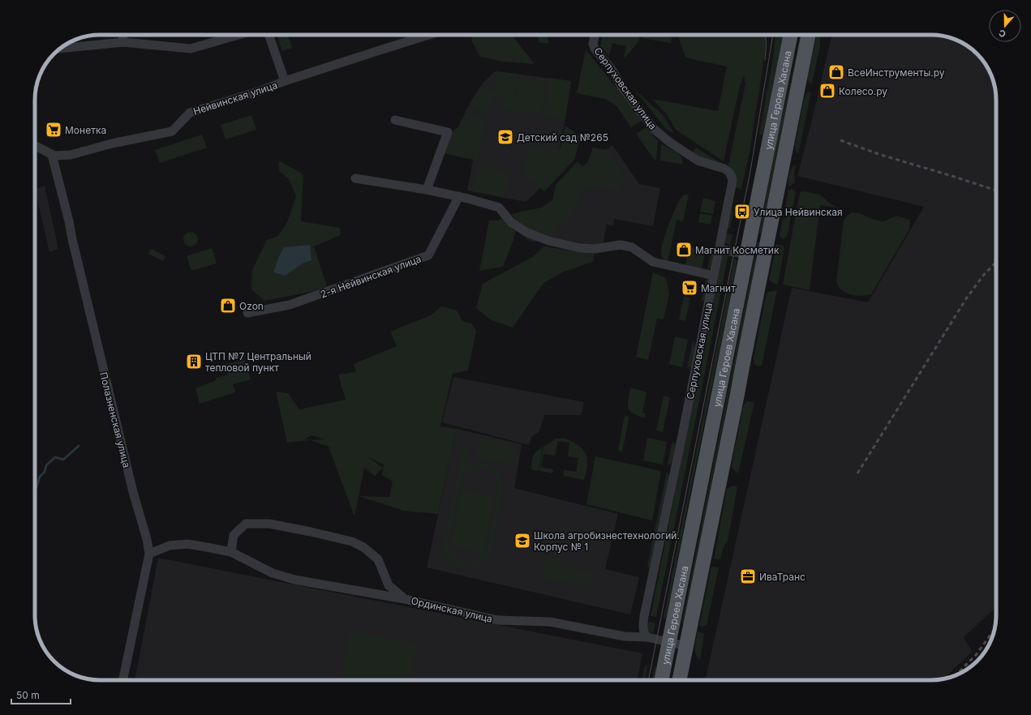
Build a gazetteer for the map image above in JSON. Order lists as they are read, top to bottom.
{
  "streets": {
    "main road": ["улица Героев Хасана"],
    "street": [
      "Серпуховская улица",
      "Нейвинская улица",
      "2-я Нейвинская улица",
      "Полазненская улица",
      "Ординская улица"
    ]
  },
  "crossings": [
    ["Серпуховская улица", "Ординская улица"],
    ["Нейвинская улица", "Полазненская улица"],
    ["улица Героев Хасана", "Ординская улица"]
  ],
  "places": {
    "shop": [
      "ВсеИнструменты.ру",
      "Колесо.ру",
      "Магнит Косметик",
      "Ozon"
    ],
    "supermarket": ["Монетка", "Магнит"],
    "school or university": ["Детский сад №265", "Школа агробизнестехнологий. Корпус № 1"],
    "bus stop": ["Улица Нейвинская"],
    "building": ["ЦТП №7 Центральный тепловой пункт"],
    "office": ["ИваТранс"]
  },
  "scale_bar": "50 m",
  "north": "bottom"
}
